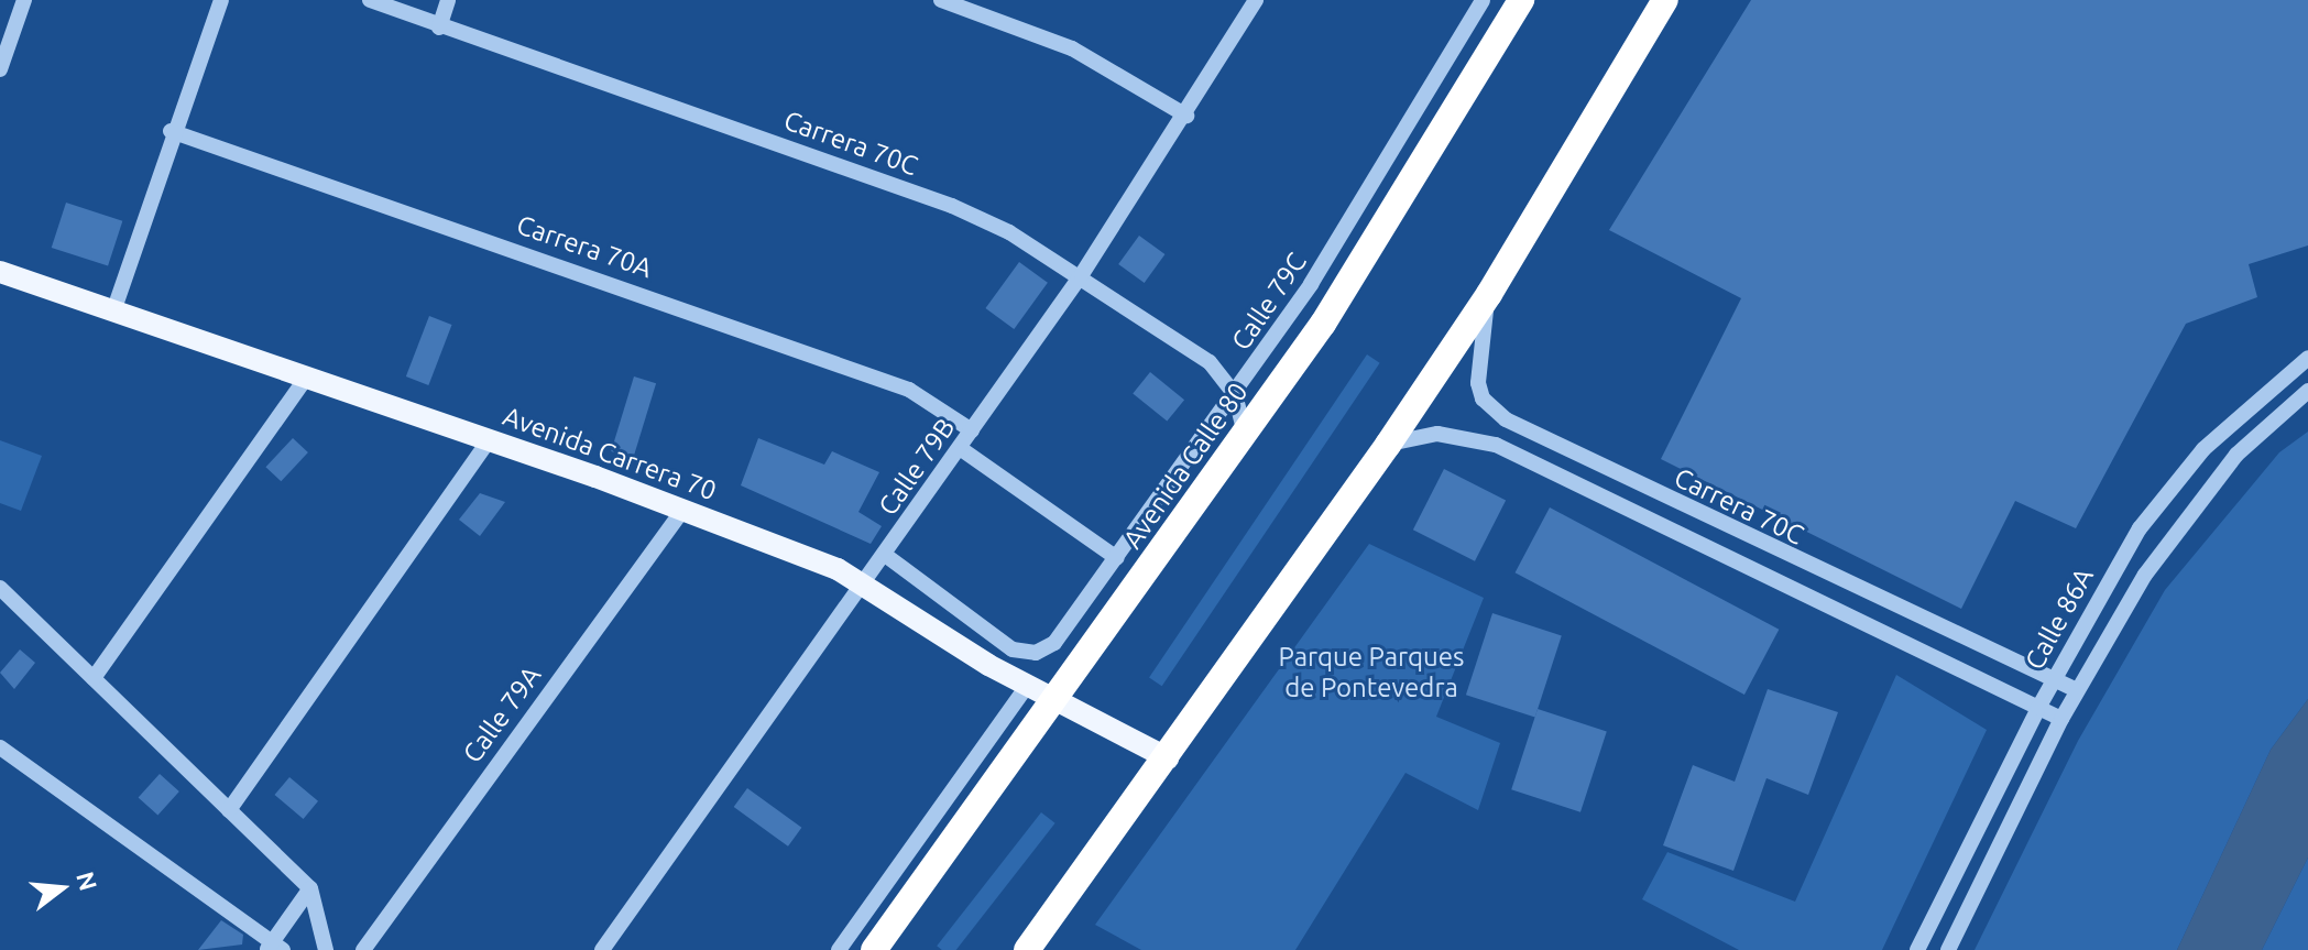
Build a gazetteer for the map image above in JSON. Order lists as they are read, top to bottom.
{
  "streets": {
    "highway": ["Avenida Calle 80"],
    "main road": ["Avenida Carrera 70"],
    "street": [
      "Carrera 70C",
      "Carrera 70A",
      "Calle 79C",
      "Calle 79B",
      "Calle 86A",
      "Calle 79A"
    ]
  },
  "crossings": [
    ["Carrera 70C", "Calle 79C"],
    ["Carrera 70C", "Avenida Calle 80"],
    ["Carrera 70C", "Calle 79B"],
    ["Carrera 70C", "Calle 86A"],
    ["Carrera 70A", "Calle 79B"],
    ["Calle 79C", "Calle 79B"],
    ["Avenida Carrera 70", "Avenida Calle 80"],
    ["Avenida Carrera 70", "Calle 79B"],
    ["Avenida Carrera 70", "Calle 79A"]
  ],
  "parks": ["Parque Parques de Pontevedra"],
  "north": "right"
}
